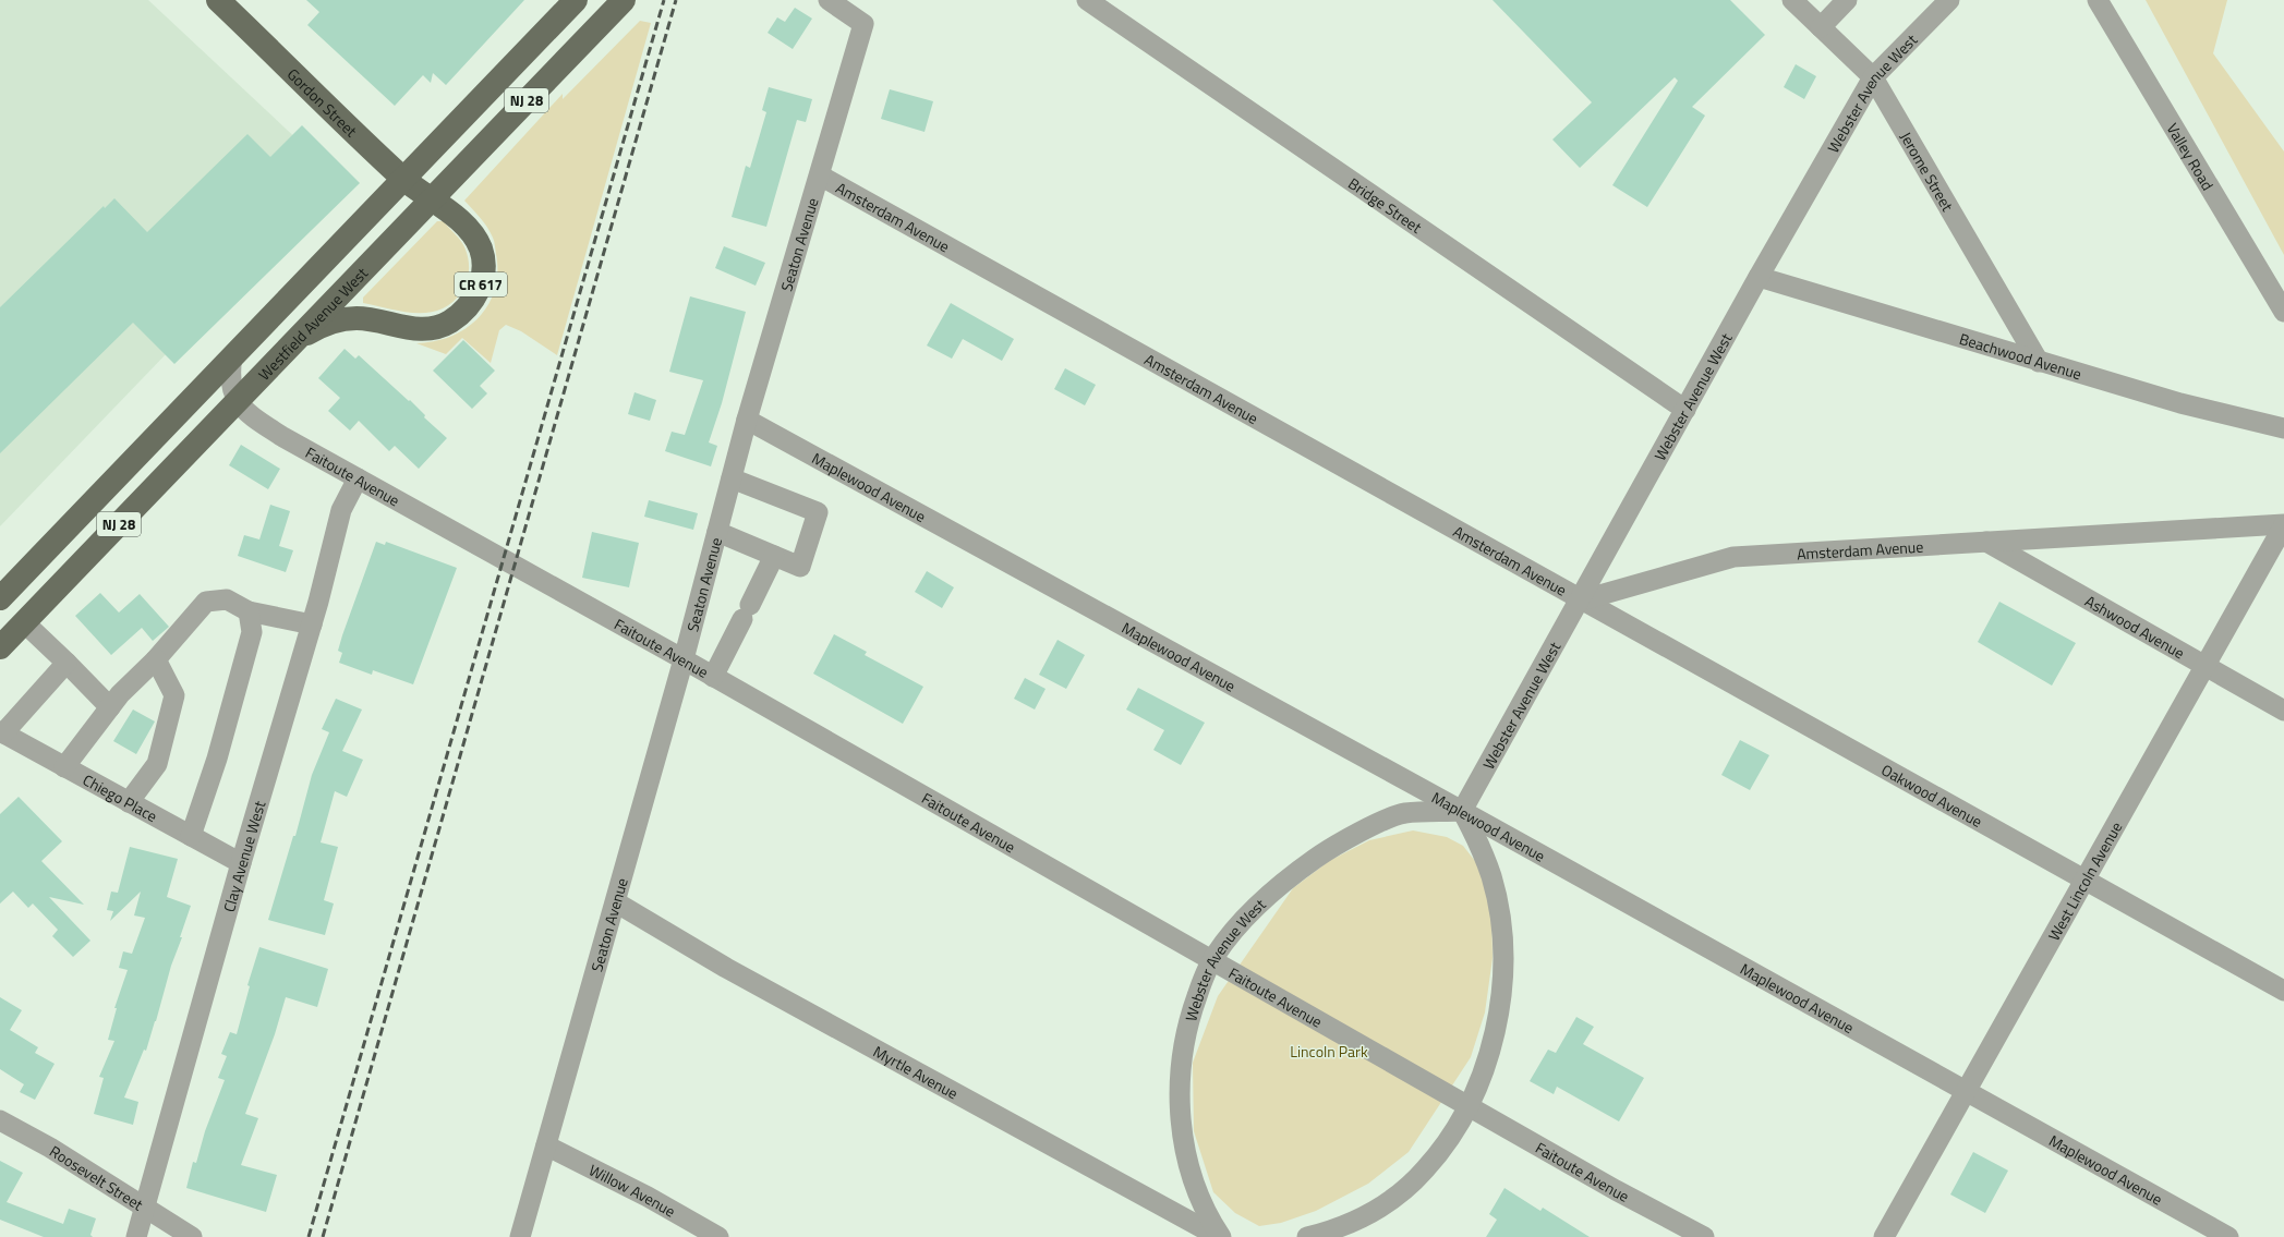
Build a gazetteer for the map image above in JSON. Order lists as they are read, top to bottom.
{
  "streets": {
    "main road": [
      "NJ 28",
      "Gordon Street",
      "CR 617",
      "Westfield Avenue West"
    ],
    "street": [
      "Webster Avenue West",
      "Valley Road",
      "Jerome Street",
      "Bridge Street",
      "Amsterdam Avenue",
      "Seaton Avenue",
      "Beachwood Avenue",
      "Faitoute Avenue",
      "Maplewood Avenue",
      "Ashwood Avenue",
      "Oakwood Avenue",
      "Chiego Place",
      "Clay Avenue West",
      "West Lincoln Avenue",
      "Myrtle Avenue",
      "Roosevelt Street",
      "Willow Avenue"
    ]
  },
  "crossings": [
    ["Webster Avenue West", "Jerome Street"],
    ["Webster Avenue West", "Bridge Street"],
    ["Webster Avenue West", "Amsterdam Avenue"],
    ["Webster Avenue West", "Beachwood Avenue"],
    ["Webster Avenue West", "Faitoute Avenue"],
    ["Webster Avenue West", "Maplewood Avenue"],
    ["Webster Avenue West", "Oakwood Avenue"],
    ["Webster Avenue West", "Myrtle Avenue"],
    ["NJ 28", "Gordon Street"],
    ["Gordon Street", "CR 617"],
    ["Gordon Street", "Westfield Avenue West"],
    ["Jerome Street", "Beachwood Avenue"],
    ["Amsterdam Avenue", "Seaton Avenue"],
    ["Amsterdam Avenue", "Ashwood Avenue"],
    ["Amsterdam Avenue", "Oakwood Avenue"],
    ["Amsterdam Avenue", "West Lincoln Avenue"],
    ["Seaton Avenue", "Faitoute Avenue"],
    ["Seaton Avenue", "Maplewood Avenue"],
    ["Seaton Avenue", "Myrtle Avenue"],
    ["Seaton Avenue", "Willow Avenue"],
    ["CR 617", "Westfield Avenue West"],
    ["Westfield Avenue West", "Faitoute Avenue"],
    ["Faitoute Avenue", "Clay Avenue West"],
    ["Maplewood Avenue", "West Lincoln Avenue"],
    ["Ashwood Avenue", "West Lincoln Avenue"],
    ["Oakwood Avenue", "West Lincoln Avenue"],
    ["Chiego Place", "Clay Avenue West"],
    ["Clay Avenue West", "Roosevelt Street"]
  ],
  "parks": ["Lincoln Park"]
}
